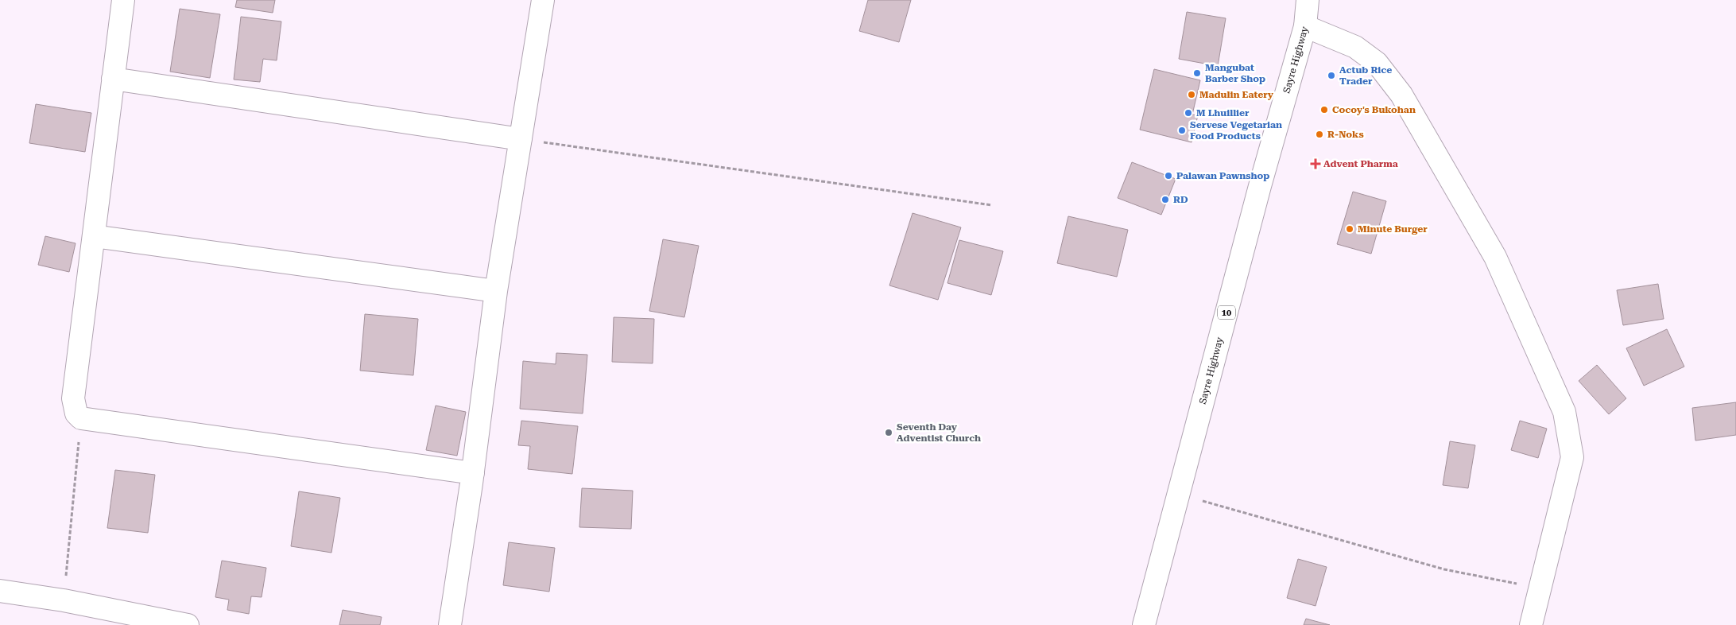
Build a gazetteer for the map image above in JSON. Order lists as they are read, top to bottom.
{
  "streets": {
    "main road": ["Sayre Highway", "10"]
  },
  "places": {
    "other": [
      "Mangubat Barber Shop",
      "Actub Rice Trader",
      "Madulin Eatery",
      "Cocoy's Bukohan",
      "M Lhuillier",
      "Servese Vegetarian Food Products",
      "R-Noks",
      "Palawan Pawnshop",
      "RD",
      "Minute Burger",
      "Seventh Day Adventist Church"
    ],
    "health": ["Advent Pharma"]
  }
}
